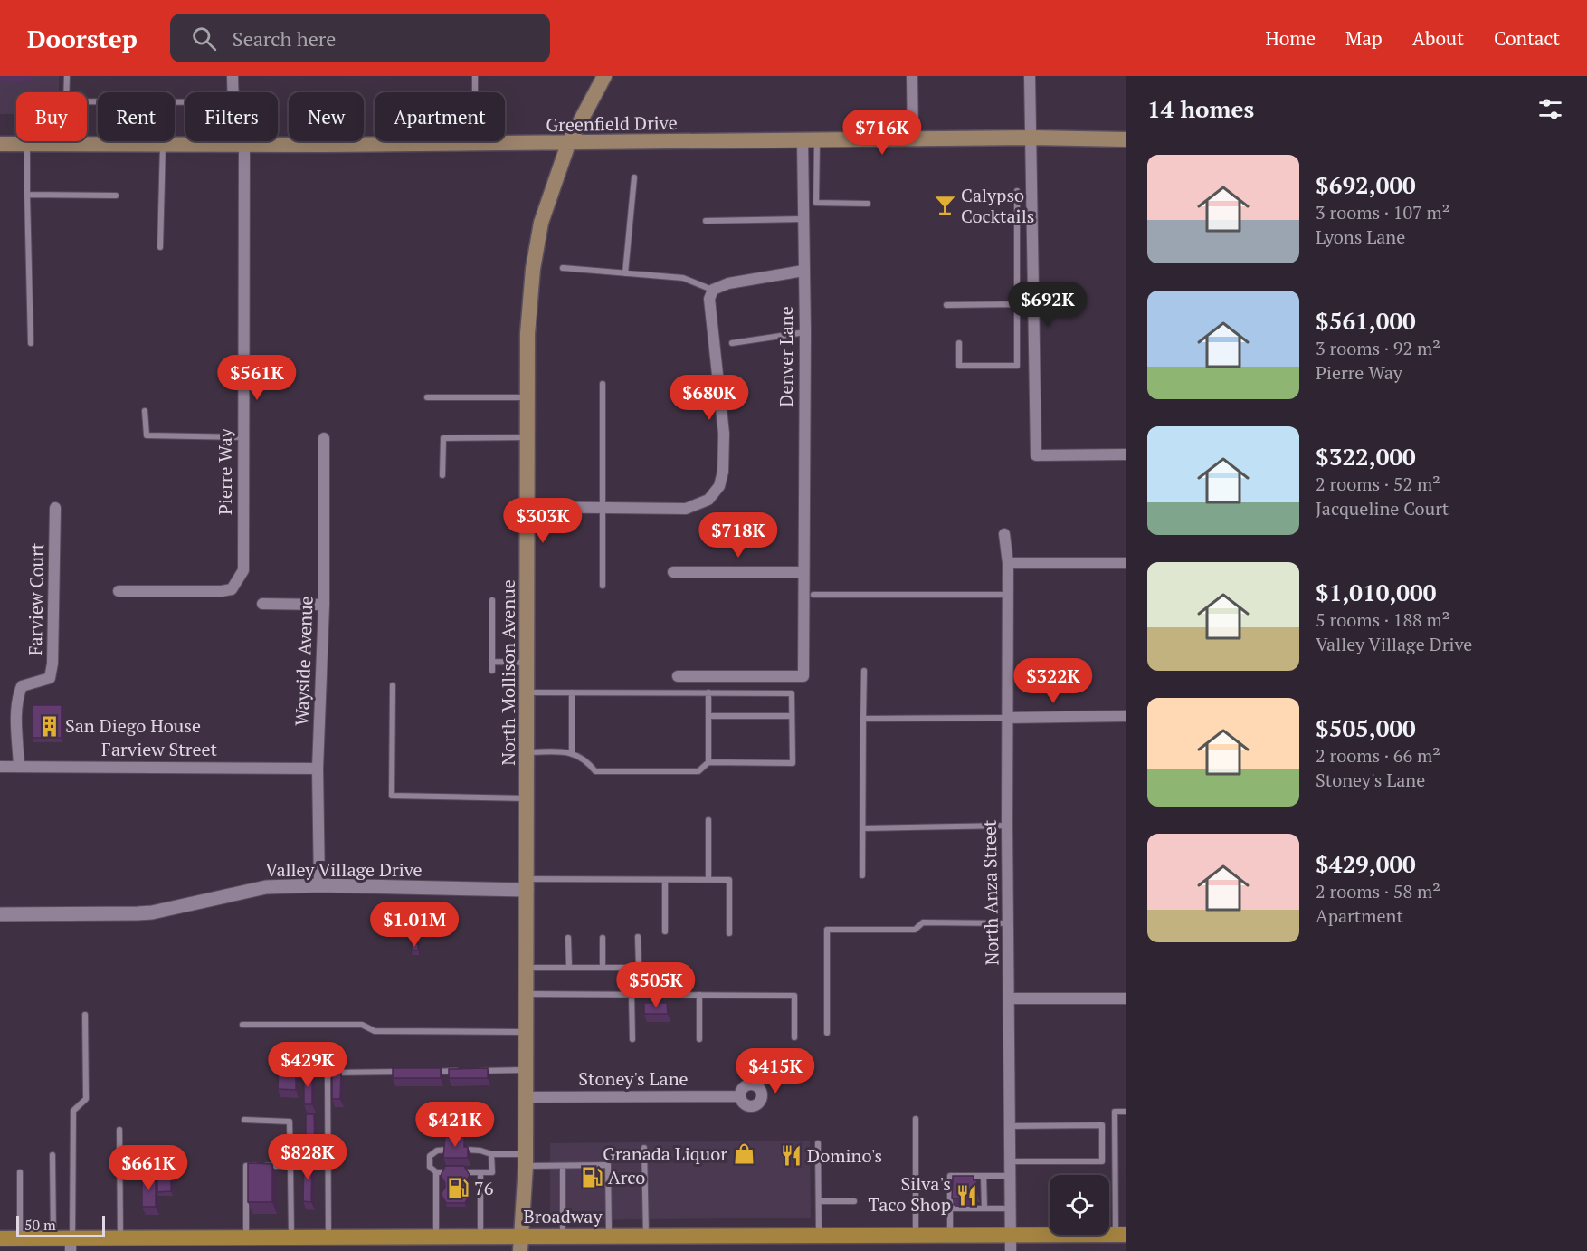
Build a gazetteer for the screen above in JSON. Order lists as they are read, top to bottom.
{
  "streets": {
    "main road": ["Greenfield Drive", "North Mollison Avenue", "Broadway"],
    "street": [
      "Denver Lane",
      "Pierre Way",
      "Farview Court",
      "Wayside Avenue",
      "Farview Street",
      "Valley Village Drive",
      "North Anza Street",
      "Stoney's Lane"
    ]
  },
  "crossings": [
    ["Greenfield Drive", "Denver Lane"],
    ["Greenfield Drive", "Pierre Way"],
    ["Greenfield Drive", "North Mollison Avenue"],
    ["Farview Court", "Farview Street"],
    ["Wayside Avenue", "Farview Street"],
    ["Wayside Avenue", "Valley Village Drive"],
    ["North Mollison Avenue", "Valley Village Drive"],
    ["North Mollison Avenue", "Stoney's Lane"],
    ["North Mollison Avenue", "Broadway"],
    ["North Anza Street", "Broadway"]
  ],
  "places": {
    "bar": ["Calypso Cocktails"],
    "building": ["San Diego House"],
    "shop": ["Granada Liquor"],
    "restaurant": ["Domino's", "Silva's Taco Shop"],
    "fuel station": ["Arco", "76"]
  },
  "scale_bar": "50 m",
  "page": {
    "header": "Doorstep",
    "search": "Search here",
    "nav": [
      "Home",
      "Map",
      "About",
      "Contact"
    ],
    "heading": "14 homes",
    "chip": [
      "Buy",
      "Rent",
      "Filters",
      "New",
      "Apartment"
    ],
    "price": [
      "$716K",
      "$692K",
      "$561K",
      "$680K",
      "$303K",
      "$718K",
      "$322K",
      "$1.01M",
      "$505K",
      "$429K",
      "$415K",
      "$421K",
      "$828K",
      "$661K"
    ],
    "list": [
      {
        "name": "$692,000",
        "note": "3 rooms · 107 m² · Lyons Lane"
      },
      {
        "name": "$561,000",
        "note": "3 rooms · 92 m² · Pierre Way"
      },
      {
        "name": "$322,000",
        "note": "2 rooms · 52 m² · Jacqueline Court"
      },
      {
        "name": "$1,010,000",
        "note": "5 rooms · 188 m² · Valley Village Drive"
      },
      {
        "name": "$505,000",
        "note": "2 rooms · 66 m² · Stoney's Lane"
      },
      {
        "name": "$429,000",
        "note": "2 rooms · 58 m² · Apartment"
      }
    ],
    "scale": "50 m"
  }
}
